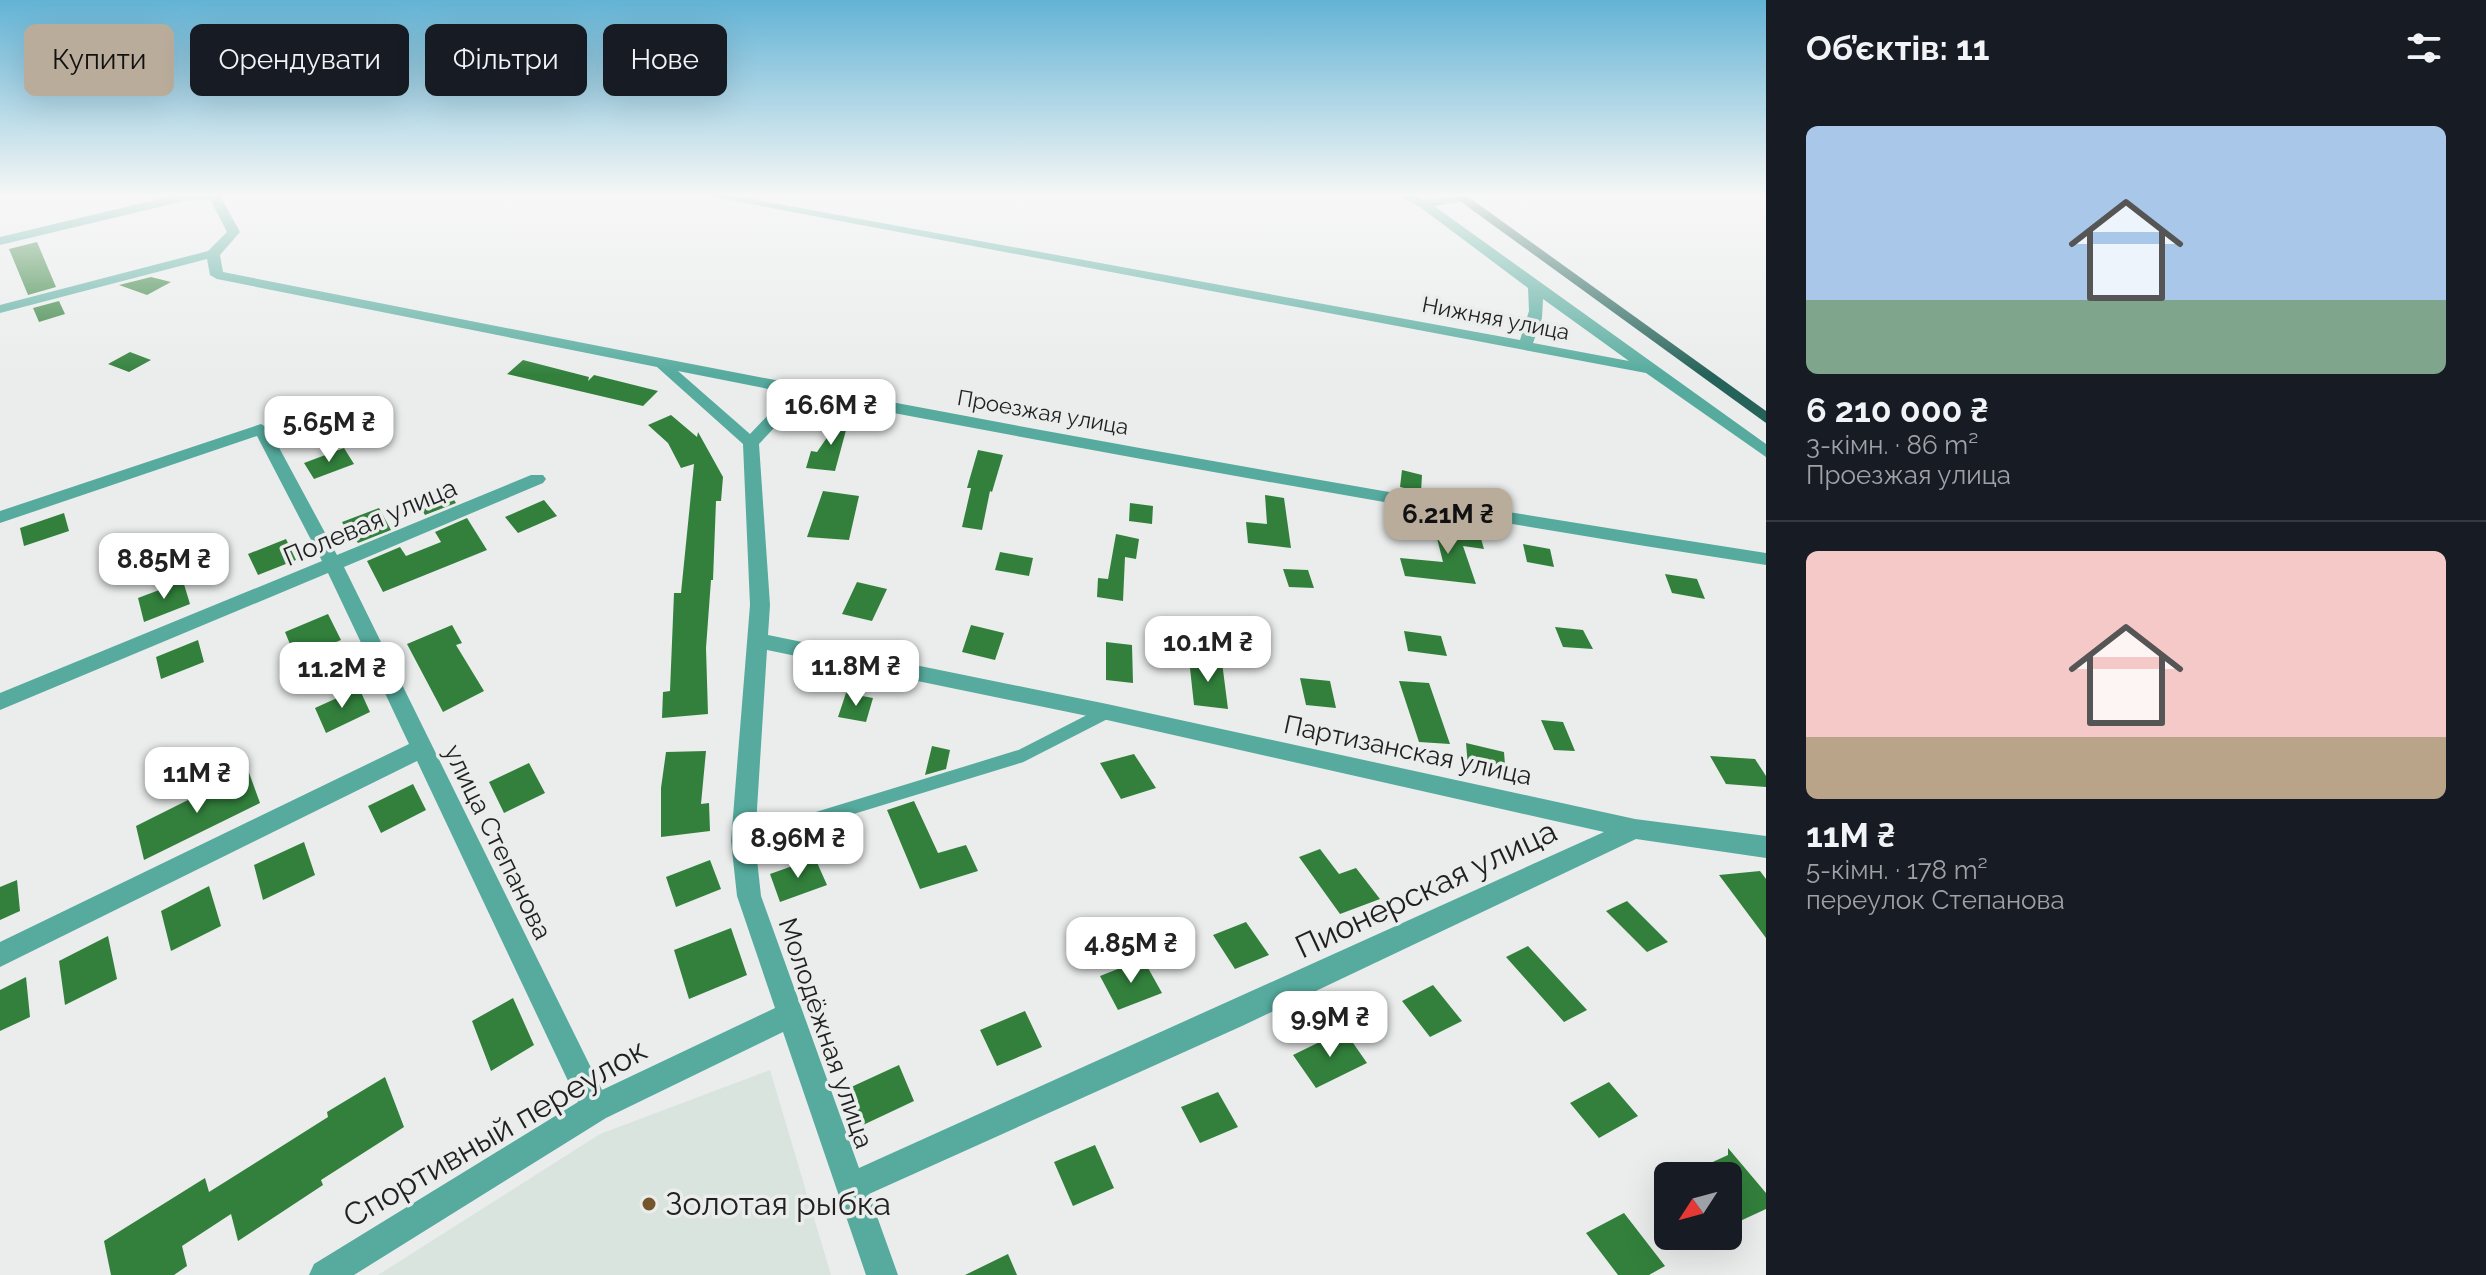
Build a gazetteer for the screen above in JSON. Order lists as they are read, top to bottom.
{
  "streets": {
    "street": [
      "Нижняя улица",
      "Проезжая улица",
      "Полевая улица",
      "Партизанская улица",
      "улица Степанова",
      "Пионерская улица",
      "Молодёжная улица",
      "Спортивный переулок"
    ]
  },
  "crossings": [
    ["Полевая улица", "улица Степанова"],
    ["Партизанская улица", "Пионерская улица"],
    ["Партизанская улица", "Молодёжная улица"],
    ["улица Степанова", "Спортивный переулок"],
    ["Пионерская улица", "Молодёжная улица"],
    ["Молодёжная улица", "Спортивный переулок"]
  ],
  "places": ["Золотая рыбка"],
  "north": "bottom left",
  "page": {
    "heading": "Об’єктів: 11",
    "chip": [
      "Купити",
      "Орендувати",
      "Фільтри",
      "Нове"
    ],
    "list": [
      {
        "name": "6 210 000 ₴",
        "note": "3-кімн. · 86 m² · Проезжая улица"
      },
      {
        "name": "11M ₴",
        "note": "5-кімн. · 178 m² · переулок Степанова"
      }
    ],
    "price": [
      "16.6M ₴",
      "5.65M ₴",
      "6.21M ₴",
      "8.85M ₴",
      "10.1M ₴",
      "11.8M ₴",
      "11.2M ₴",
      "11M ₴",
      "8.96M ₴",
      "4.85M ₴",
      "9.9M ₴"
    ]
  }
}
